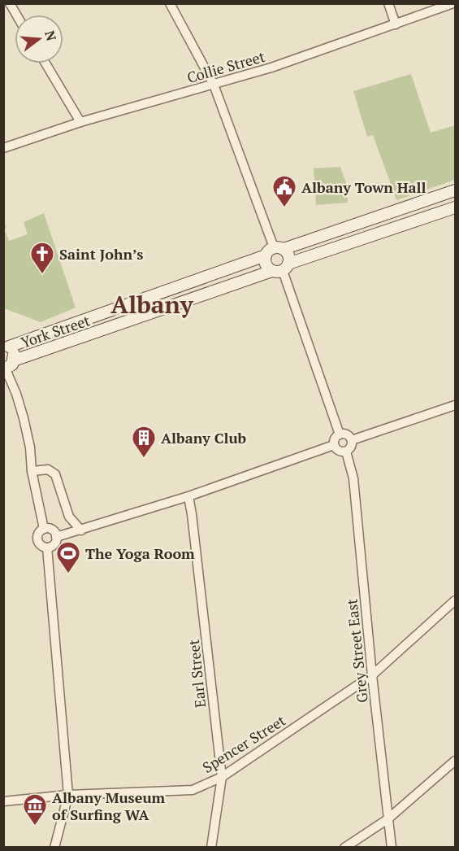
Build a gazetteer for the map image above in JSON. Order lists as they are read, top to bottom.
{
  "streets": {
    "main road": ["York Street"],
    "street": [
      "Collie Street",
      "Grey Street East",
      "Earl Street",
      "Spencer Street"
    ]
  },
  "crossings": [
    ["Grey Street East", "Spencer Street"],
    ["Earl Street", "Spencer Street"]
  ],
  "districts": ["Albany"],
  "places": {
    "public building": ["Albany Town Hall"],
    "church": ["Saint John’s"],
    "building": ["Albany Club"],
    "sports": ["The Yoga Room"],
    "museum": ["Albany Museum of Surfing WA"]
  },
  "north": "right"
}
